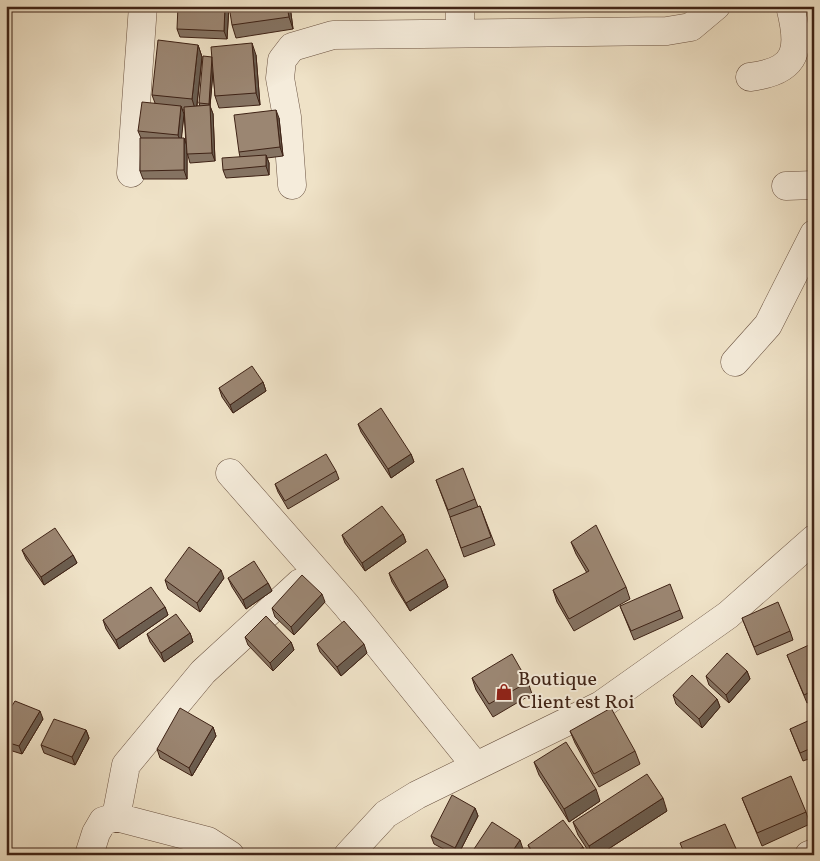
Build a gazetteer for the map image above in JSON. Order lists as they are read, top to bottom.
{
  "places": {
    "shop": ["Boutique Client est Roi"]
  }
}
